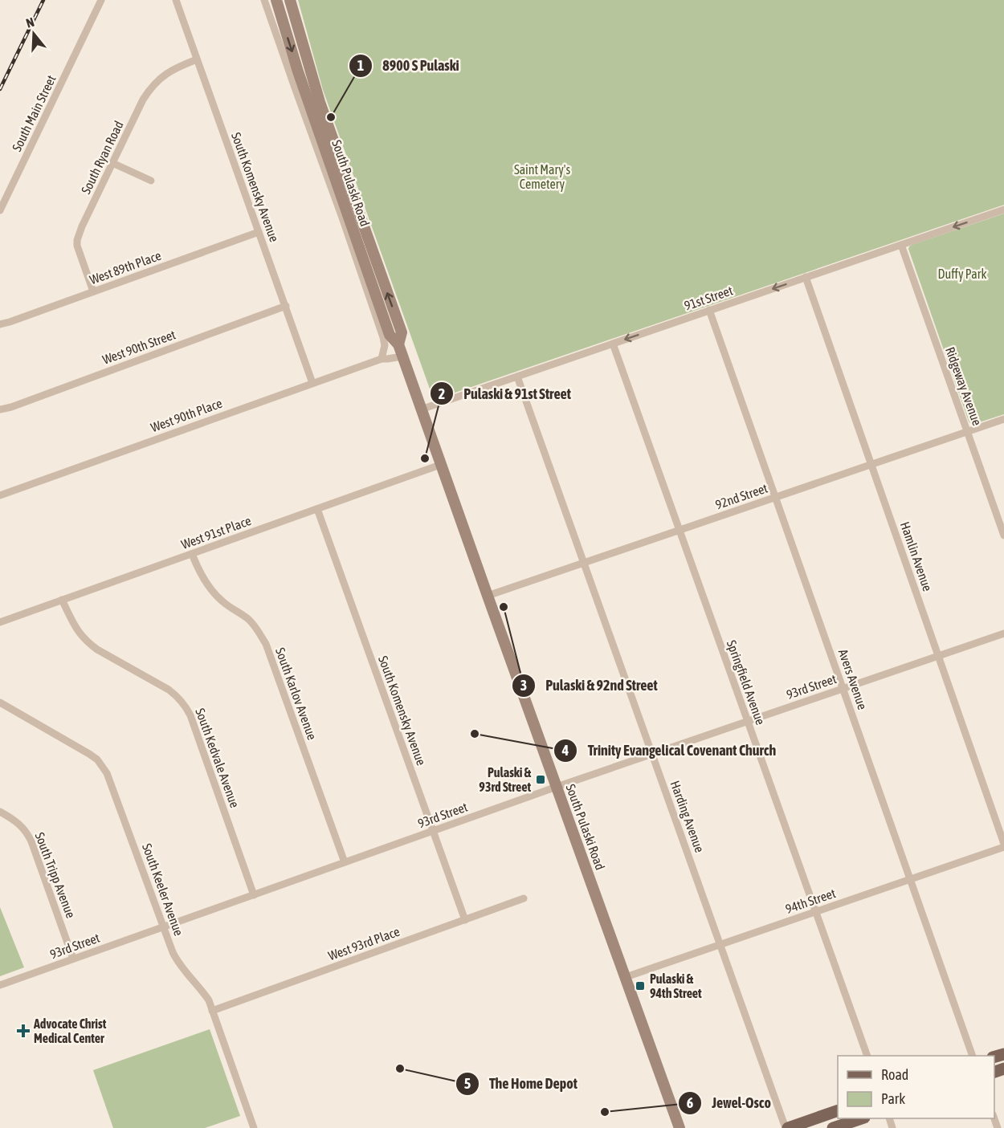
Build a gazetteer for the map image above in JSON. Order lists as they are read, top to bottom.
{
  "streets": {
    "main road": ["South Pulaski Road"],
    "street": [
      "South Main Street",
      "South Ryan Road",
      "South Komensky Avenue",
      "West 89th Place",
      "91st Street",
      "West 90th Street",
      "Ridgeway Avenue",
      "West 90th Place",
      "92nd Street",
      "West 91st Place",
      "Hamlin Avenue",
      "Avers Avenue",
      "Springfield Avenue",
      "93rd Street",
      "South Karlov Avenue",
      "South Kedvale Avenue",
      "Harding Avenue",
      "South Tripp Avenue",
      "South Keeler Avenue",
      "94th Street",
      "West 93rd Place"
    ]
  },
  "crossings": [
    ["South Ryan Road", "South Komensky Avenue"],
    ["South Ryan Road", "West 89th Place"],
    ["South Pulaski Road", "91st Street"],
    ["South Pulaski Road", "West 90th Place"],
    ["South Pulaski Road", "92nd Street"],
    ["South Pulaski Road", "West 91st Place"],
    ["South Pulaski Road", "93rd Street"],
    ["South Pulaski Road", "94th Street"],
    ["South Komensky Avenue", "West 89th Place"],
    ["South Komensky Avenue", "West 90th Street"],
    ["South Komensky Avenue", "West 90th Place"],
    ["South Komensky Avenue", "West 91st Place"],
    ["South Komensky Avenue", "93rd Street"],
    ["South Komensky Avenue", "West 93rd Place"],
    ["91st Street", "Ridgeway Avenue"],
    ["91st Street", "Hamlin Avenue"],
    ["91st Street", "Avers Avenue"],
    ["91st Street", "Springfield Avenue"],
    ["91st Street", "Harding Avenue"],
    ["Ridgeway Avenue", "92nd Street"],
    ["92nd Street", "Hamlin Avenue"],
    ["92nd Street", "Avers Avenue"],
    ["92nd Street", "Springfield Avenue"],
    ["92nd Street", "Harding Avenue"],
    ["West 91st Place", "South Karlov Avenue"],
    ["West 91st Place", "South Kedvale Avenue"],
    ["Hamlin Avenue", "93rd Street"],
    ["Hamlin Avenue", "94th Street"],
    ["Avers Avenue", "93rd Street"],
    ["Avers Avenue", "94th Street"],
    ["Springfield Avenue", "93rd Street"],
    ["Springfield Avenue", "94th Street"],
    ["93rd Street", "South Karlov Avenue"],
    ["93rd Street", "South Kedvale Avenue"],
    ["93rd Street", "Harding Avenue"],
    ["93rd Street", "South Tripp Avenue"],
    ["93rd Street", "South Keeler Avenue"],
    ["Harding Avenue", "94th Street"],
    ["South Keeler Avenue", "West 93rd Place"]
  ],
  "one_way": ["91st Street"],
  "parks": ["Saint Mary's Cemetery", "Duffy Park"],
  "places": {
    "other": [
      "8900 S Pulaski",
      "Pulaski & 91st Street",
      "Pulaski & 92nd Street",
      "Trinity Evangelical Covenant Church",
      "The Home Depot",
      "Jewel-Osco"
    ],
    "transit": ["Pulaski & 93rd Street", "Pulaski & 94th Street"],
    "health": ["Advocate Christ Medical Center"]
  },
  "legend": ["Road", "Park"],
  "north": "top"
}
